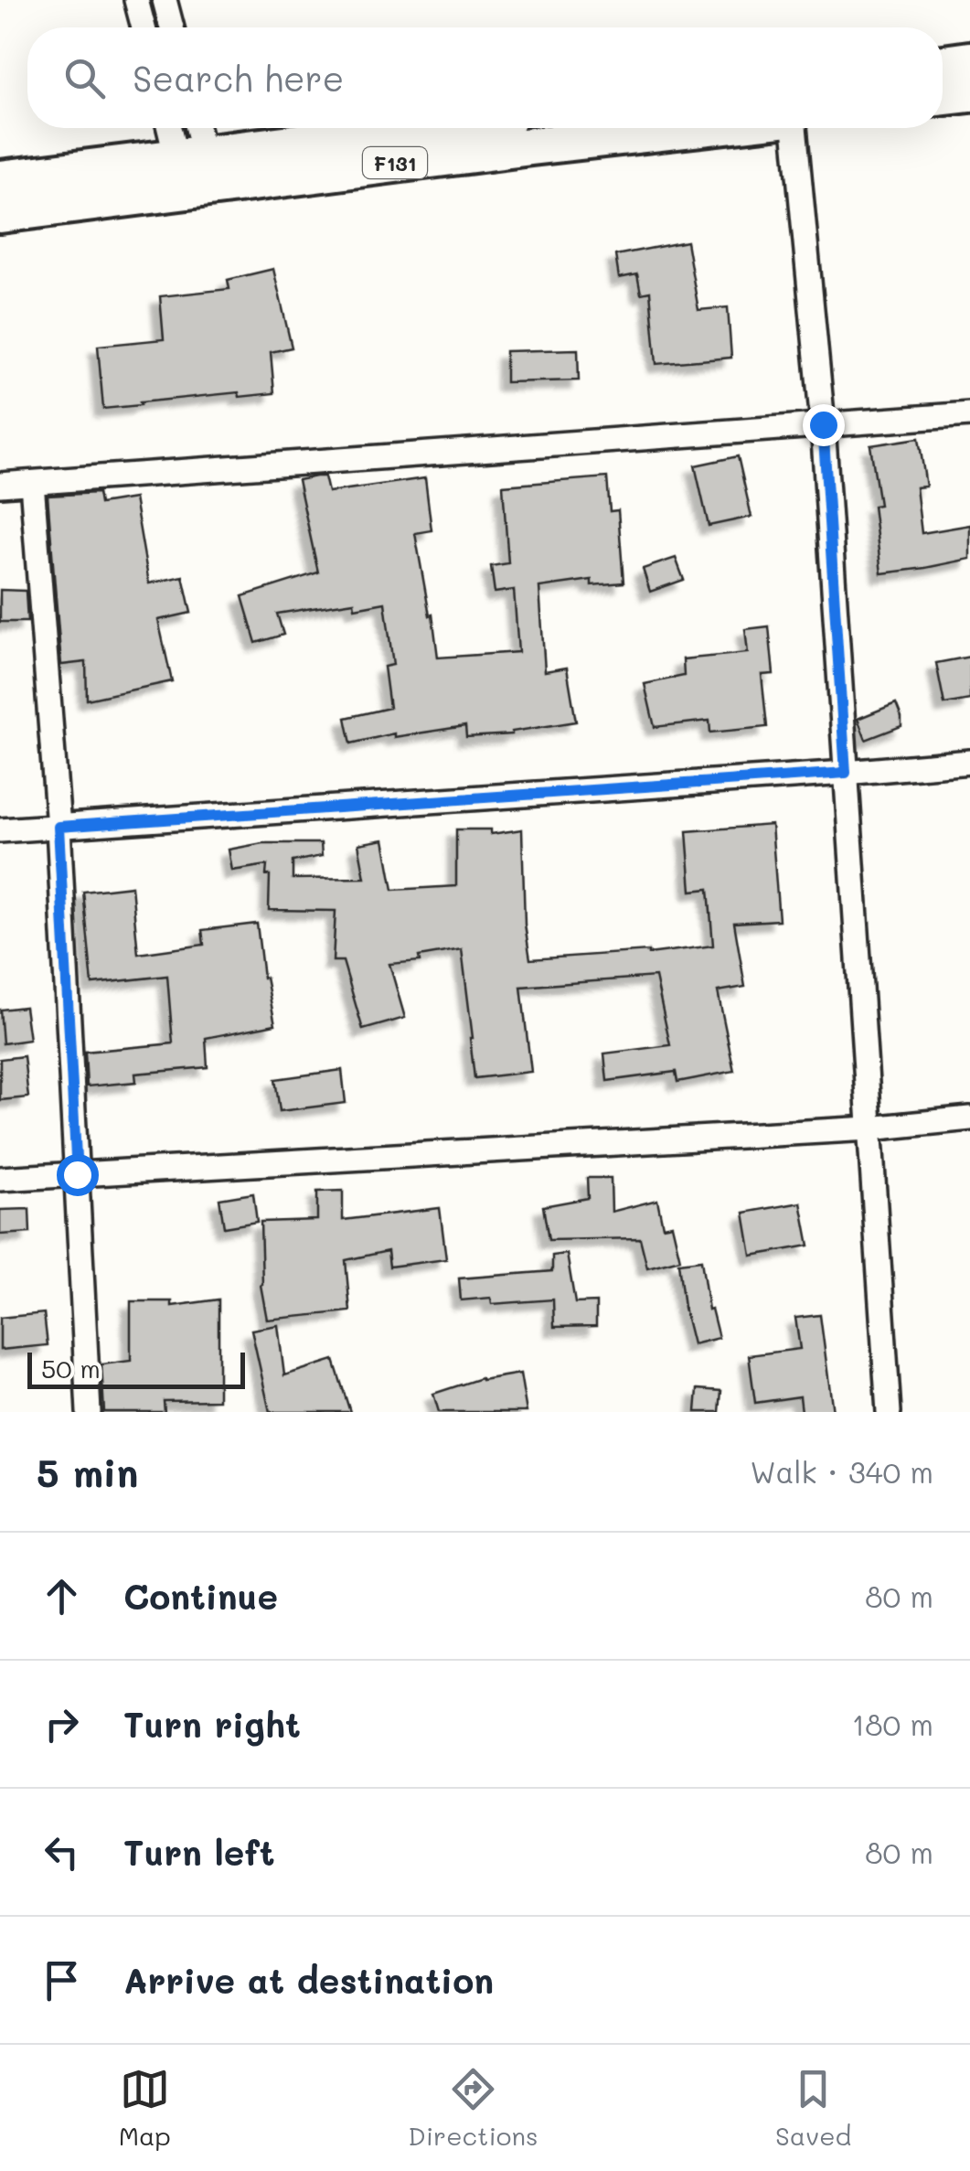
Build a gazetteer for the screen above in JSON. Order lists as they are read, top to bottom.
{
  "streets": {
    "main road": ["F131"]
  },
  "scale_bar": "50 m",
  "page": {
    "search": "Search here",
    "scale": "50 m",
    "heading": ["5 min", "Walk · 340 m"],
    "list": [
      ["Continue", "80 m"],
      ["Turn right", "180 m"],
      ["Turn left", "80 m"],
      "Arrive at destination"
    ],
    "nav": ["Map", "Directions", "Saved"]
  }
}
